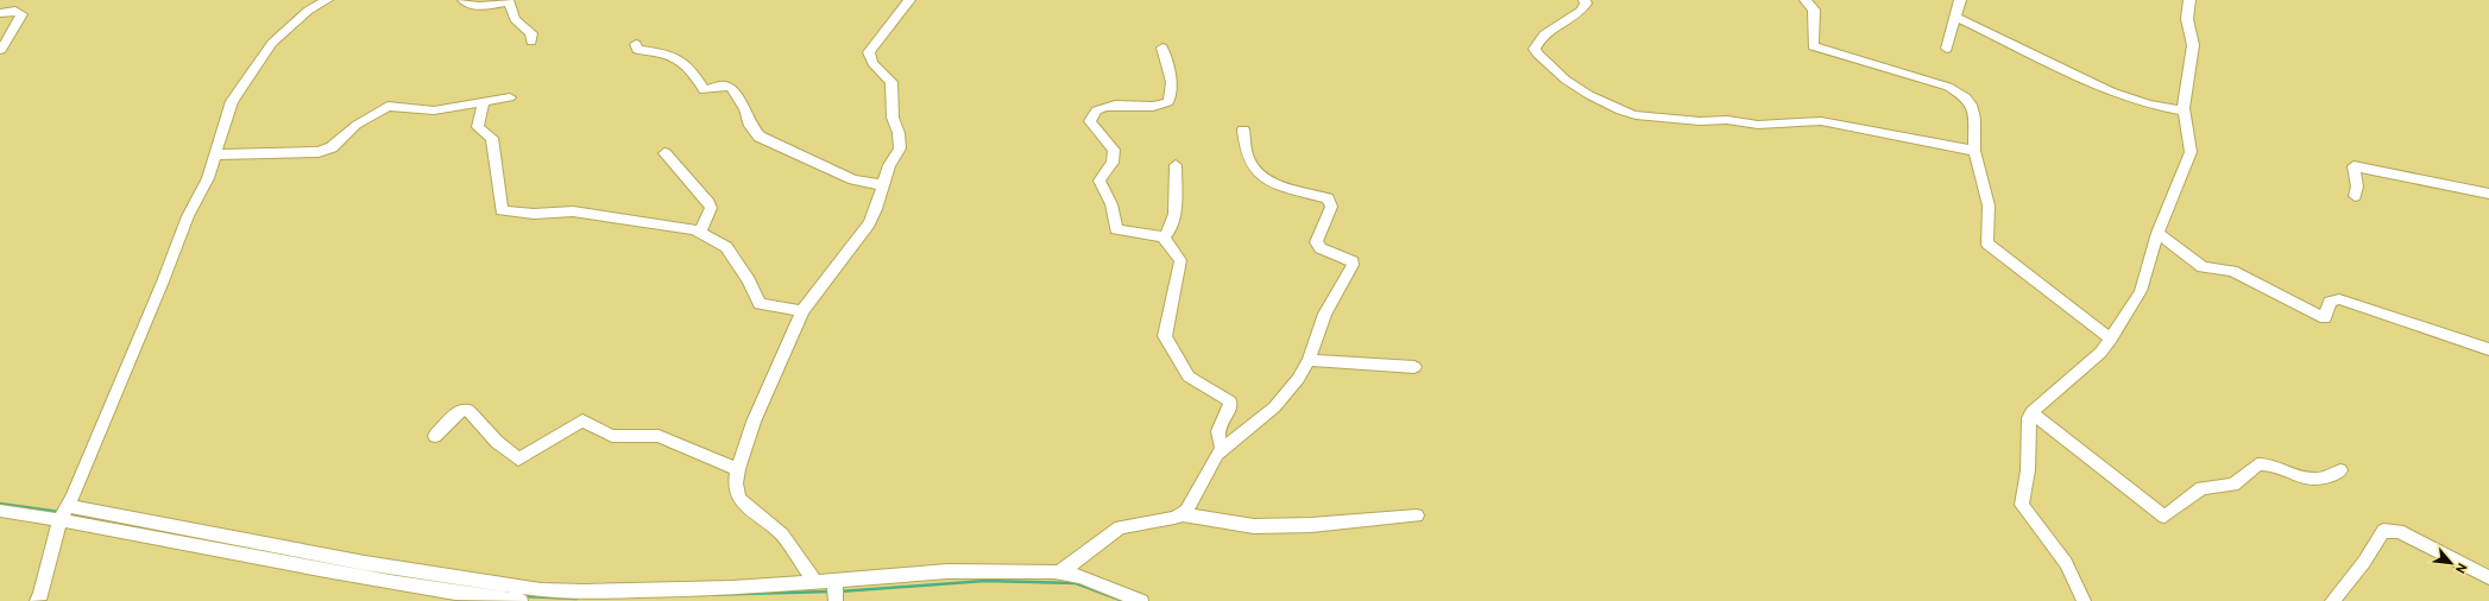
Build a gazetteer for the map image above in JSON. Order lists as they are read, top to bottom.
{
  "north": "bottom right"
}
